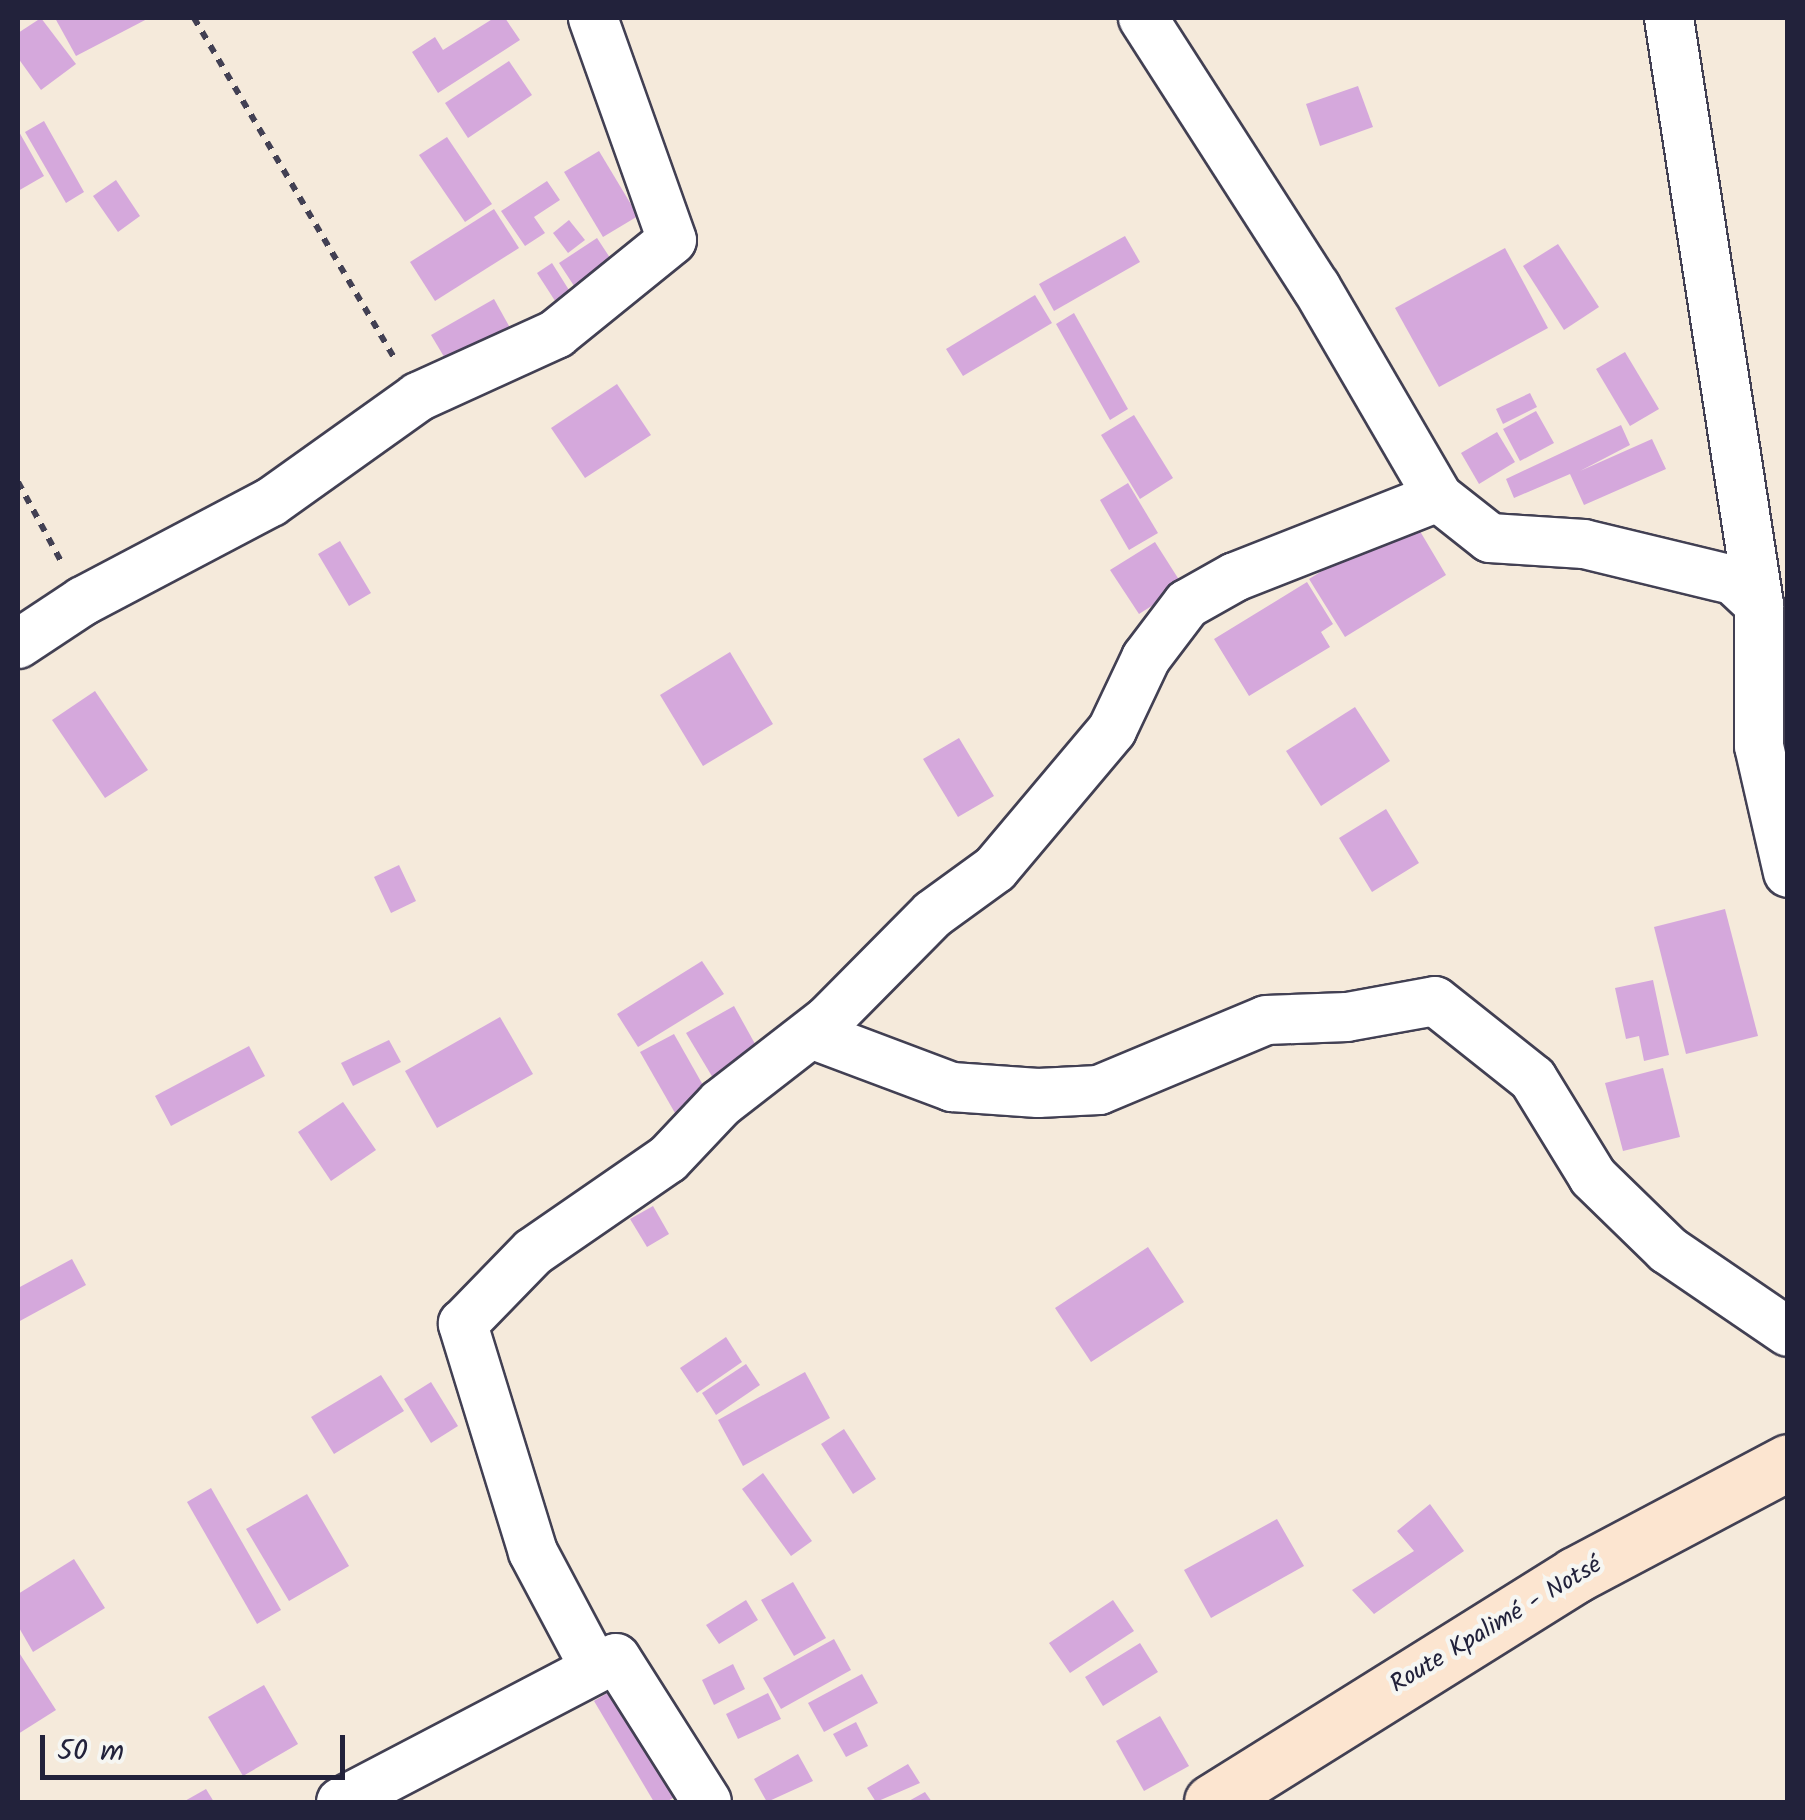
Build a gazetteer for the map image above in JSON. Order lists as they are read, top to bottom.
{
  "streets": {
    "main road": ["Route Kpalimé - Notsé"]
  },
  "scale_bar": "50 m"
}
